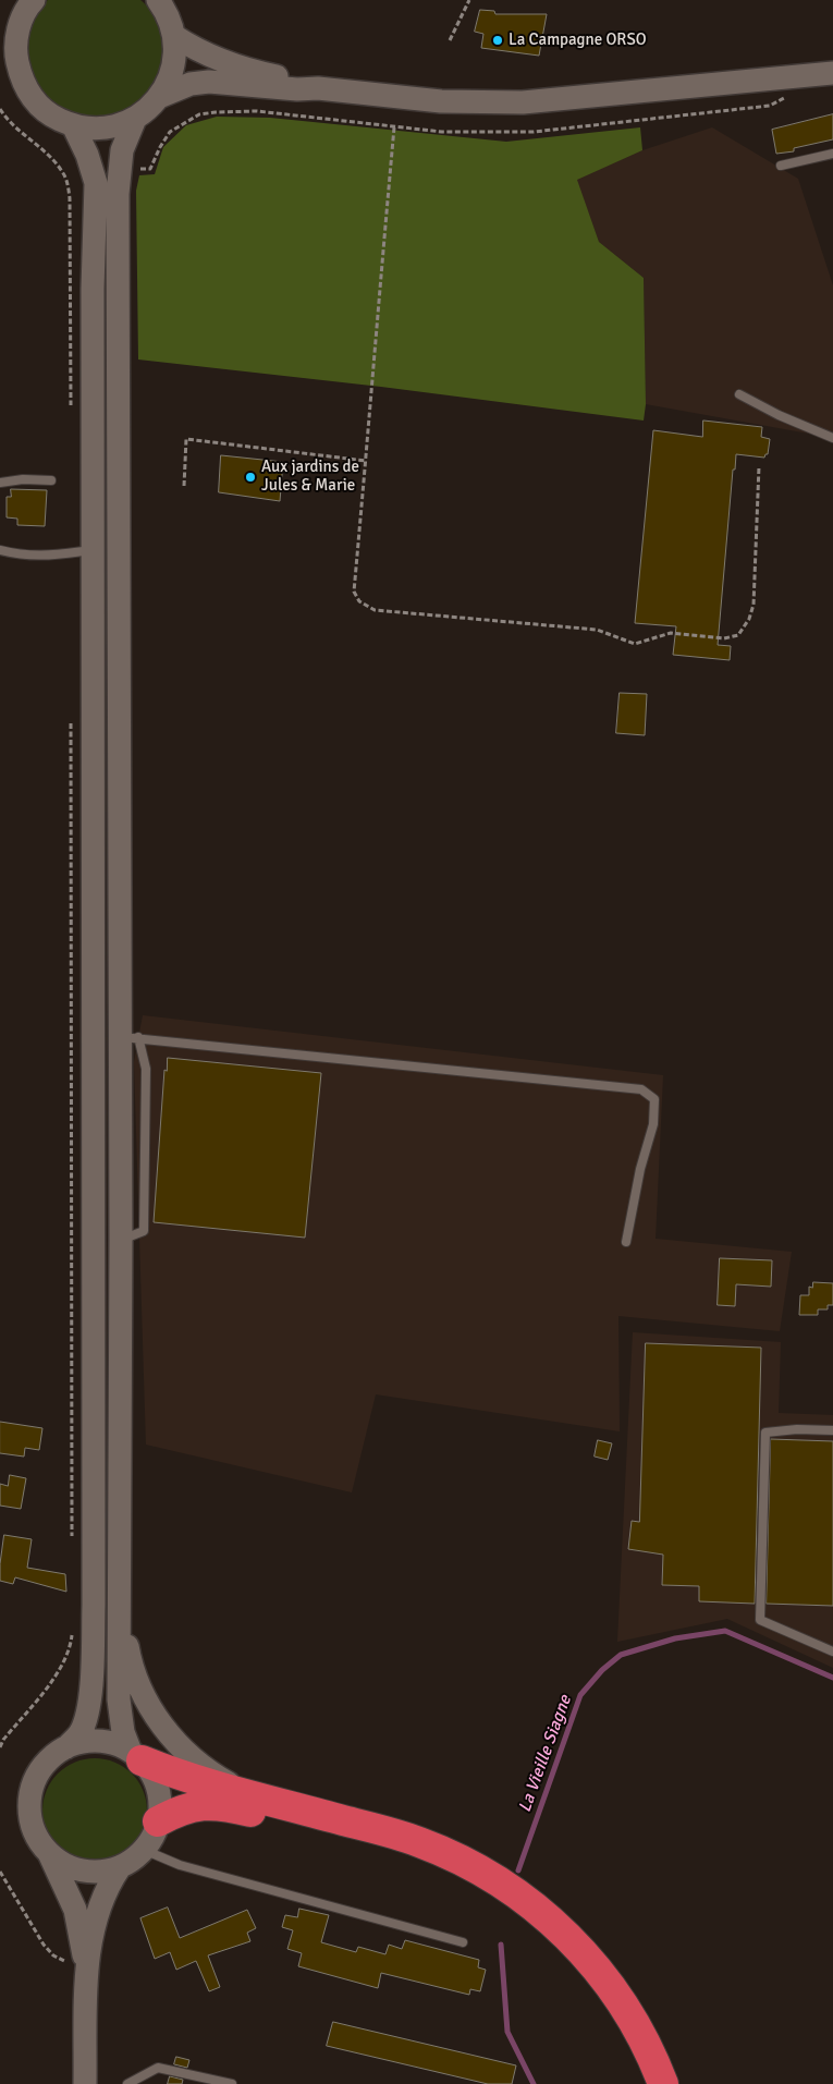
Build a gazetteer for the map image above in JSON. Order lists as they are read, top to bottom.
{
  "water": ["La Vieille Siagne"],
  "places": ["La Campagne ORSO", "Aux jardins de Jules & Marie"]
}
